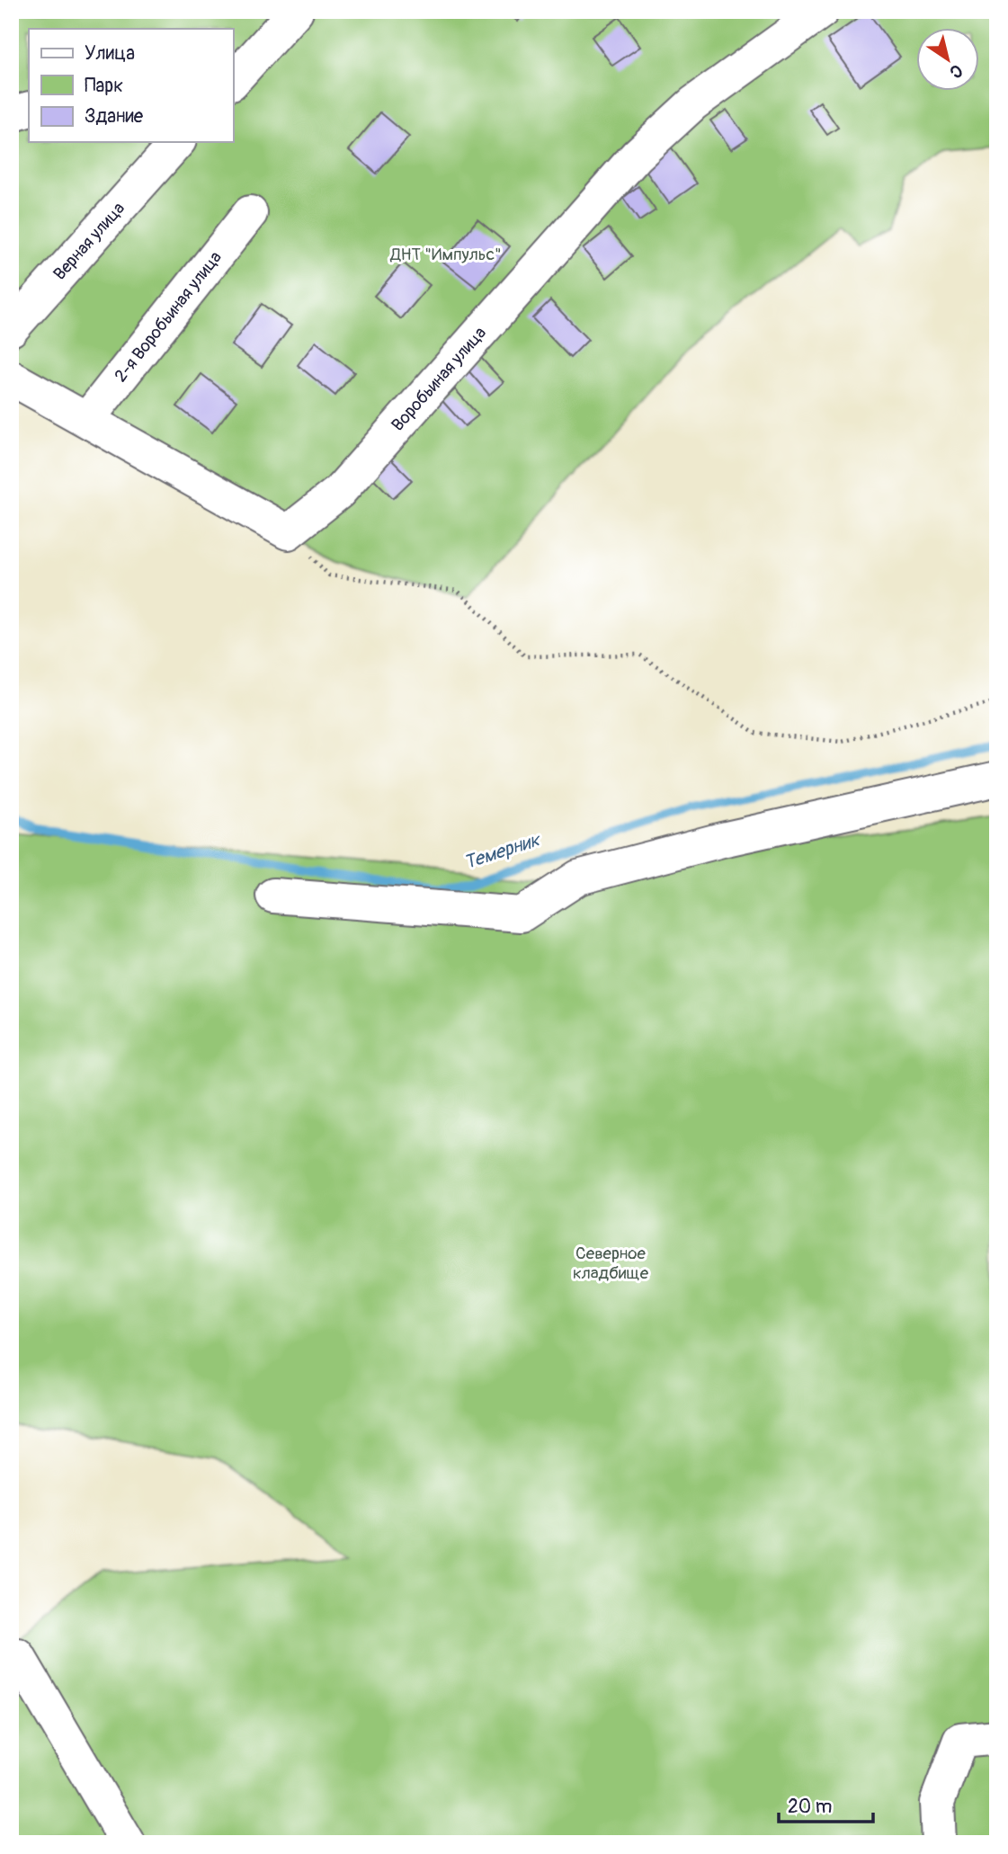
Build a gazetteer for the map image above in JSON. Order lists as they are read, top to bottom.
{
  "streets": {
    "street": ["Верная улица", "2-я Воробьиная улица", "Воробьиная улица"]
  },
  "water": ["Темерник"],
  "parks": ["ДНТ \"Импульс\"", "Северное кладбище"],
  "legend": ["Улица", "Парк", "Здание"],
  "scale_bar": "20 m",
  "north": "bottom right"
}
